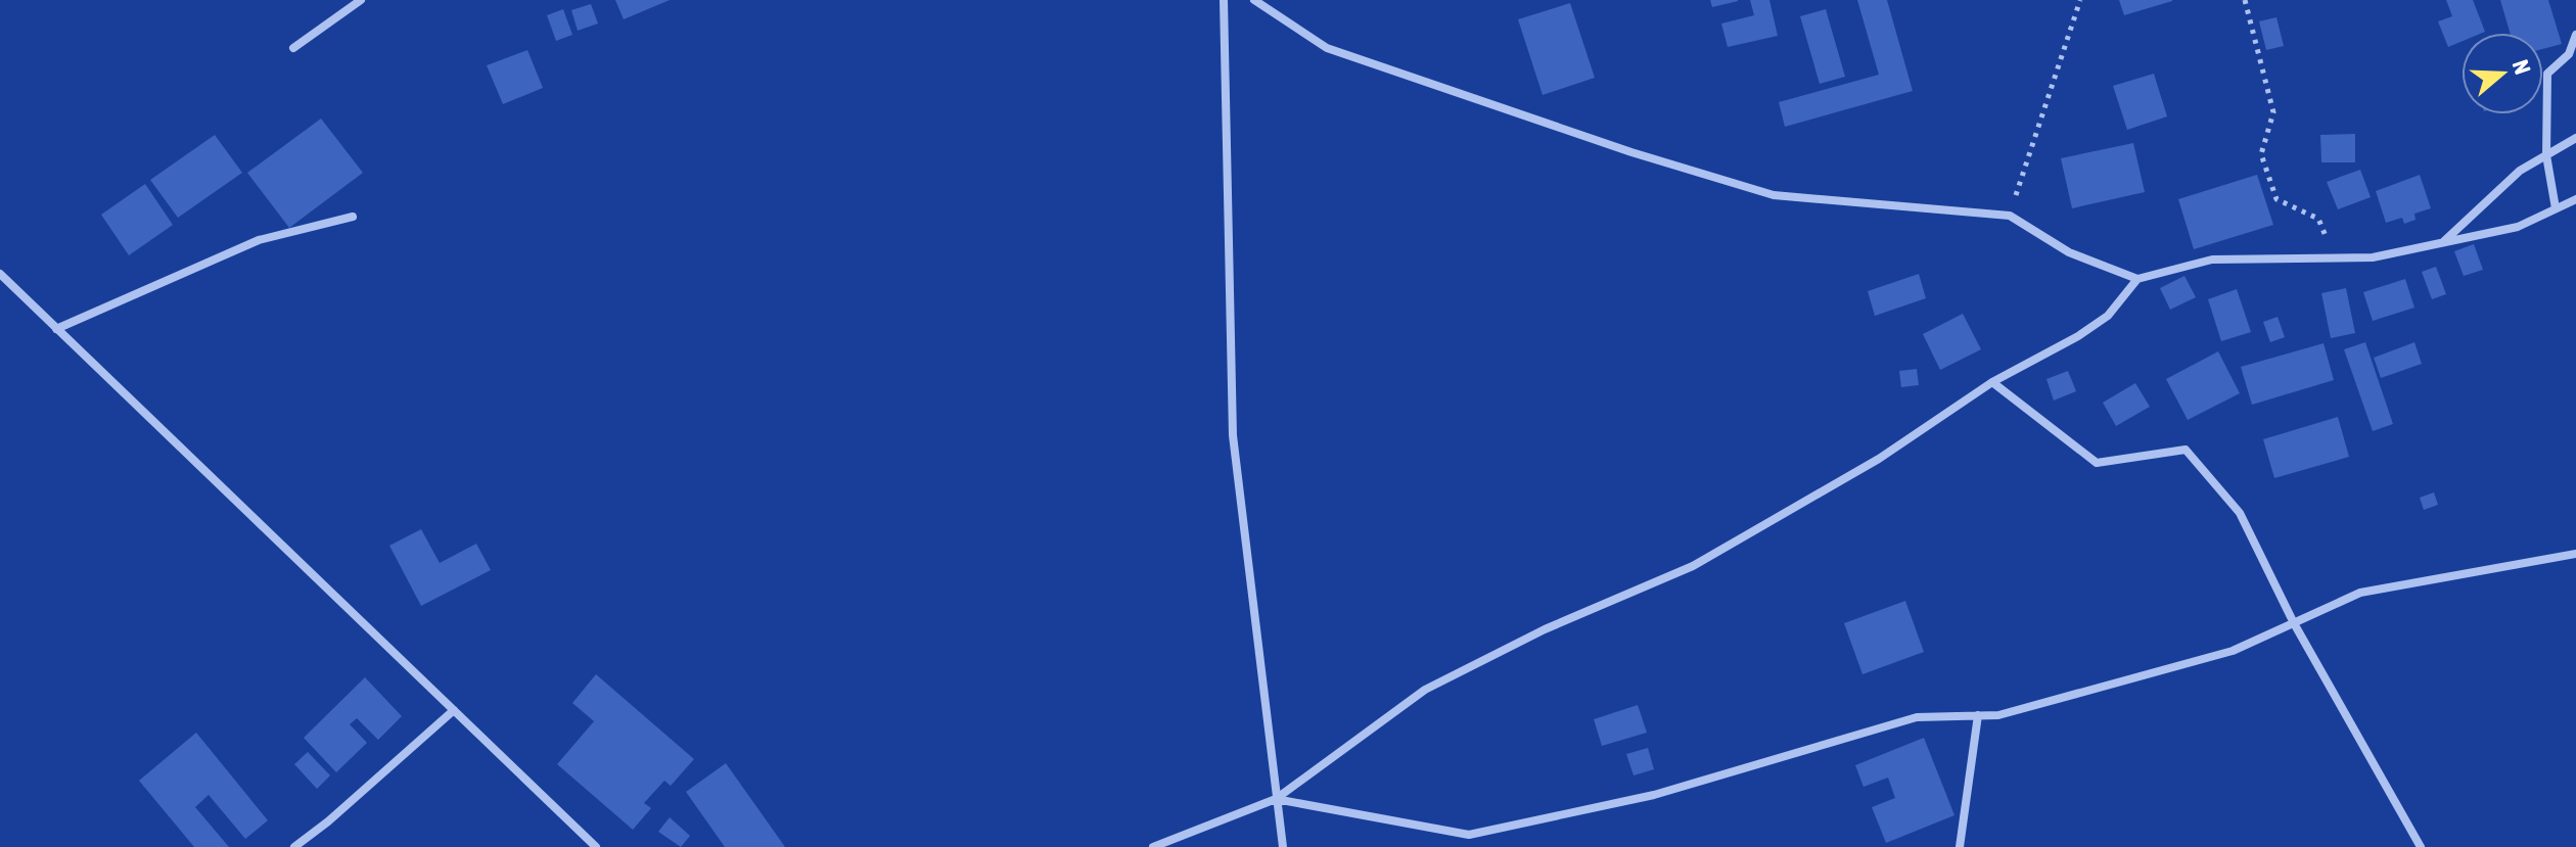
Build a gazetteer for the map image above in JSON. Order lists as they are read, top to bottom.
{
  "north": "right"
}
